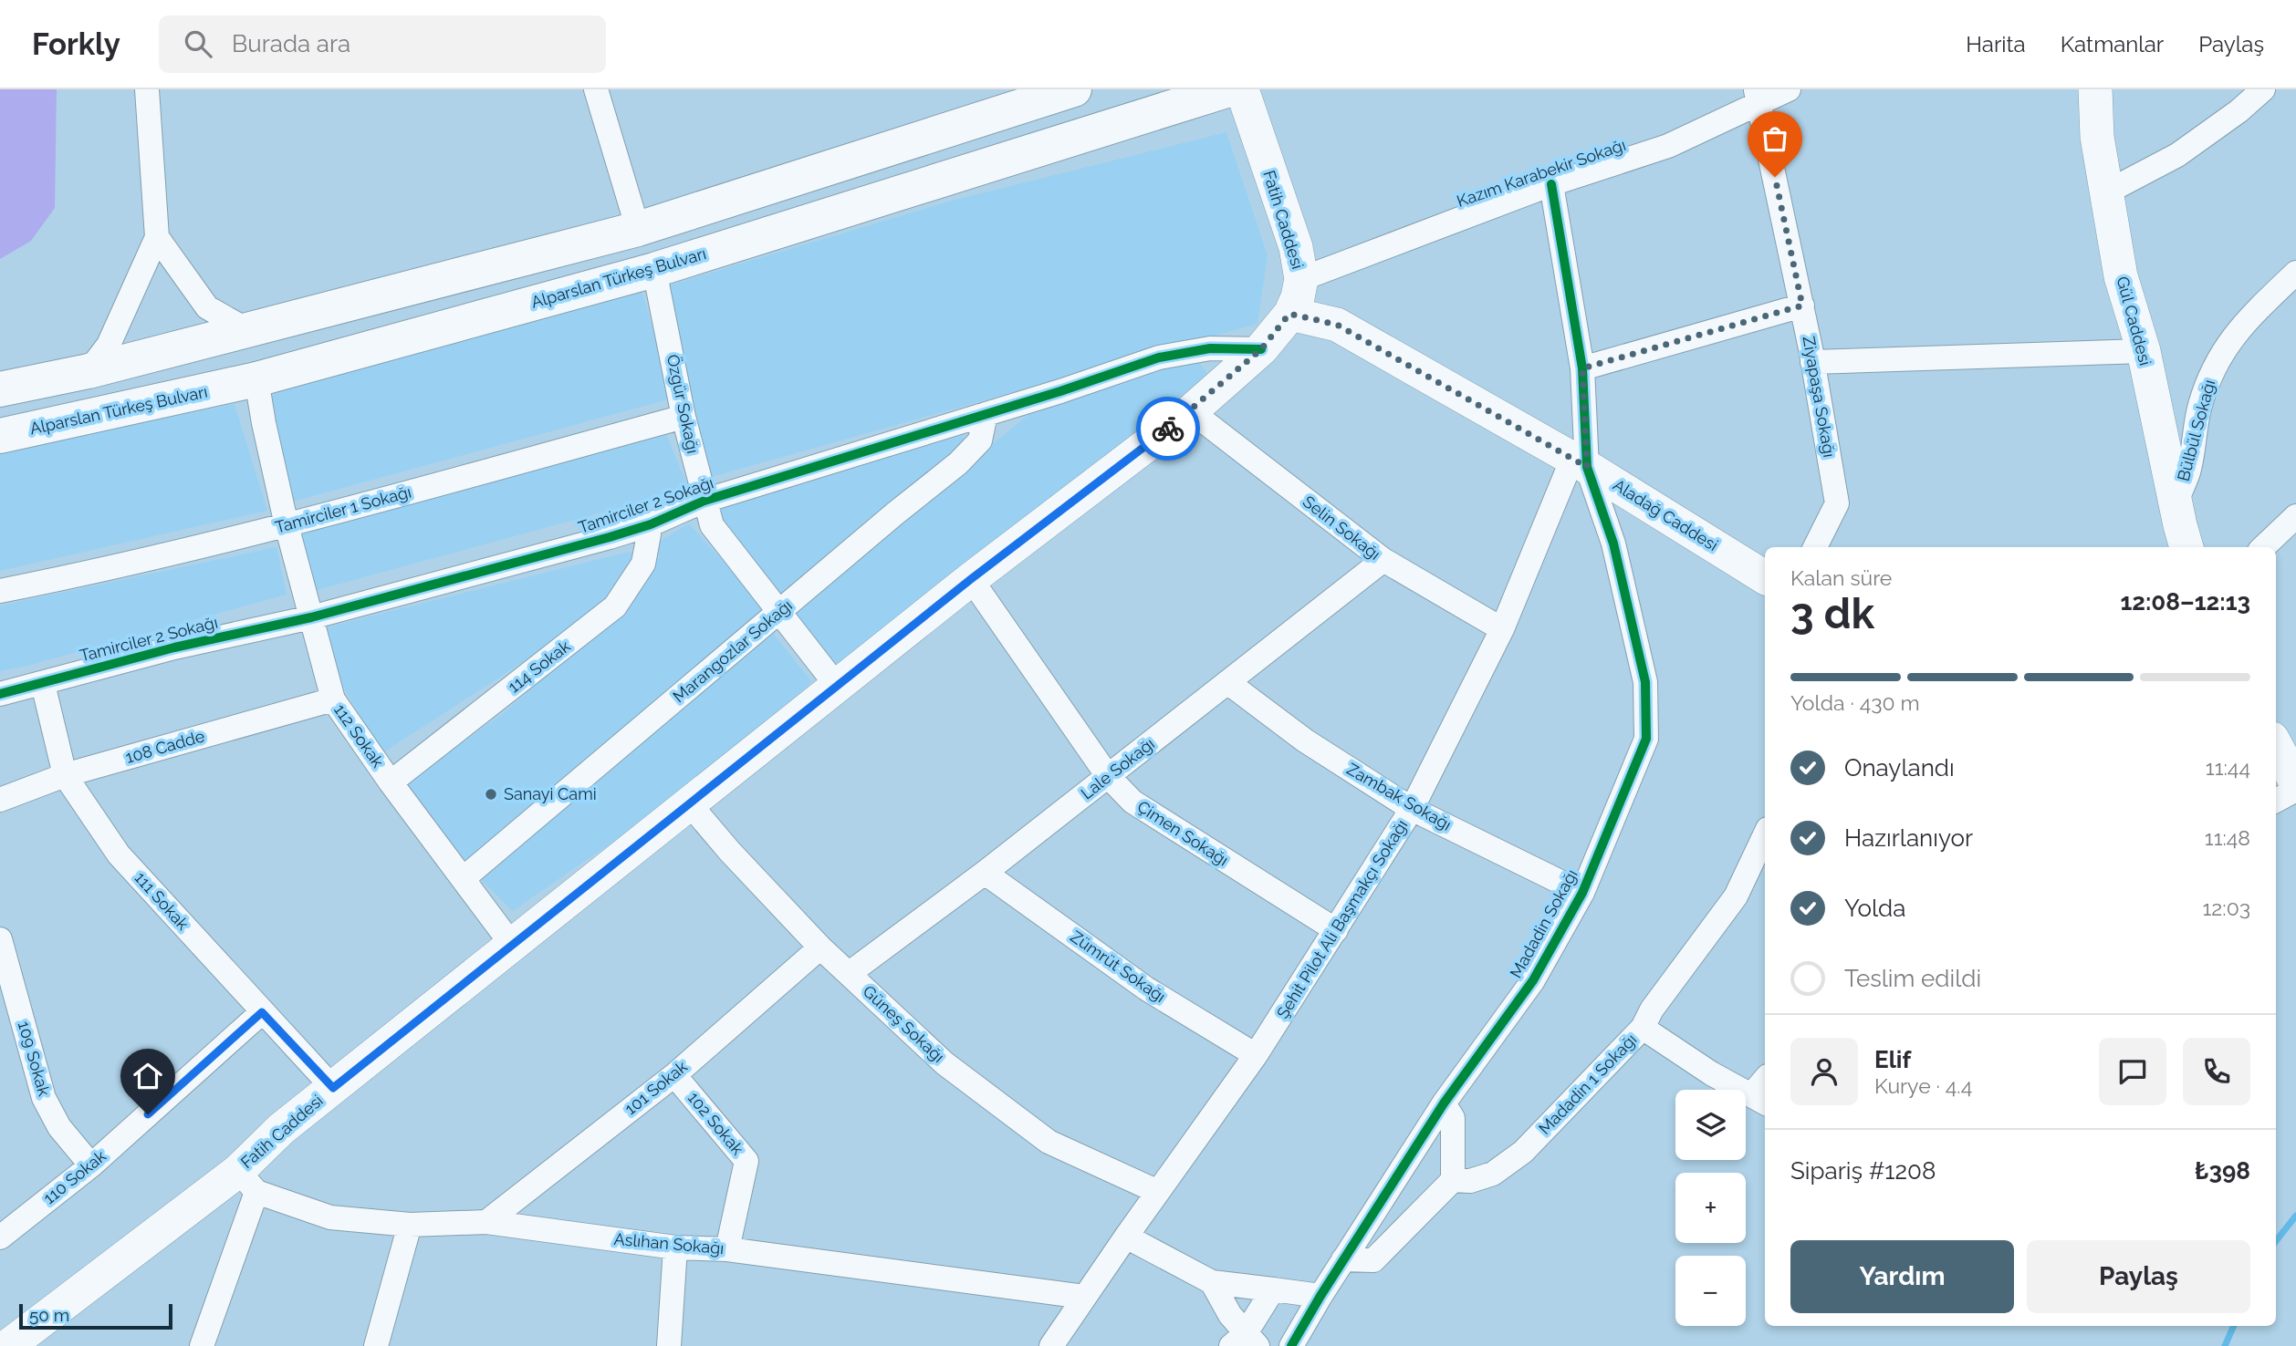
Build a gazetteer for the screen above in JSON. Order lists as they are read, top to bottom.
{
  "streets": {
    "highway": ["Alparslan Türkeş Bulvarı"],
    "main road": ["Fatih Caddesi", "Gül Caddesi", "Aladağ Caddesi"],
    "street": [
      "Kazım Karabekir Sokağı",
      "Ziyapaşa Sokağı",
      "Özgür Sokağı",
      "Bülbül Sokağı",
      "Tamirciler 2 Sokağı",
      "Tamirciler 1 Sokağı",
      "Selin Sokağı",
      "Marangozlar Sokağı",
      "114 Sokak",
      "112 Sokak",
      "108 Cadde",
      "Lale Sokağı",
      "Zambak Sokağı",
      "Çimen Sokağı",
      "111 Sokak",
      "Şehit Pilot Ali Başmakçı Sokağı",
      "Madadin Sokağı",
      "Zümrüt Sokağı",
      "Güneş Sokağı",
      "109 Sokak",
      "Madadin 1 Sokağı",
      "101 Sokak",
      "102 Sokak",
      "110 Sokak",
      "Aslıhan Sokağı"
    ]
  },
  "crossings": [
    ["Kazım Karabekir Sokağı", "Fatih Caddesi"],
    ["Kazım Karabekir Sokağı", "Ziyapaşa Sokağı"],
    ["Kazım Karabekir Sokağı", "Şehit Pilot Ali Başmakçı Sokağı"],
    ["Fatih Caddesi", "Özgür Sokağı"],
    ["Fatih Caddesi", "Tamirciler 2 Sokağı"],
    ["Fatih Caddesi", "Aladağ Caddesi"],
    ["Fatih Caddesi", "Selin Sokağı"],
    ["Fatih Caddesi", "112 Sokak"],
    ["Fatih Caddesi", "Çimen Sokağı"],
    ["Fatih Caddesi", "111 Sokak"],
    ["Fatih Caddesi", "Güneş Sokağı"],
    ["Fatih Caddesi", "Aslıhan Sokağı"],
    ["Alparslan Türkeş Bulvarı", "Özgür Sokağı"],
    ["Alparslan Türkeş Bulvarı", "112 Sokak"],
    ["Gül Caddesi", "Bülbül Sokağı"],
    ["Özgür Sokağı", "Tamirciler 2 Sokağı"],
    ["Özgür Sokağı", "Tamirciler 1 Sokağı"],
    ["Özgür Sokağı", "Marangozlar Sokağı"],
    ["Tamirciler 2 Sokağı", "Marangozlar Sokağı"],
    ["Tamirciler 2 Sokağı", "114 Sokak"],
    ["Tamirciler 2 Sokağı", "112 Sokak"],
    ["Tamirciler 2 Sokağı", "111 Sokak"],
    ["Tamirciler 1 Sokağı", "112 Sokak"],
    ["Aladağ Caddesi", "Şehit Pilot Ali Başmakçı Sokağı"],
    ["Aladağ Caddesi", "Madadin Sokağı"],
    ["Selin Sokağı", "Lale Sokağı"],
    ["Selin Sokağı", "Şehit Pilot Ali Başmakçı Sokağı"],
    ["Marangozlar Sokağı", "112 Sokak"],
    ["114 Sokak", "112 Sokak"],
    ["112 Sokak", "108 Cadde"],
    ["108 Cadde", "111 Sokak"],
    ["Lale Sokağı", "Zambak Sokağı"],
    ["Lale Sokağı", "Çimen Sokağı"],
    ["Lale Sokağı", "Zümrüt Sokağı"],
    ["Lale Sokağı", "Güneş Sokağı"],
    ["Zambak Sokağı", "Şehit Pilot Ali Başmakçı Sokağı"],
    ["Zambak Sokağı", "Madadin Sokağı"],
    ["Çimen Sokağı", "Şehit Pilot Ali Başmakçı Sokağı"],
    ["111 Sokak", "110 Sokak"],
    ["Şehit Pilot Ali Başmakçı Sokağı", "Madadin Sokağı"],
    ["Şehit Pilot Ali Başmakçı Sokağı", "Zümrüt Sokağı"],
    ["Şehit Pilot Ali Başmakçı Sokağı", "Güneş Sokağı"],
    ["Şehit Pilot Ali Başmakçı Sokağı", "Aslıhan Sokağı"],
    ["Güneş Sokağı", "101 Sokak"],
    ["109 Sokak", "110 Sokak"],
    ["101 Sokak", "102 Sokak"],
    ["101 Sokak", "Aslıhan Sokağı"],
    ["102 Sokak", "Aslıhan Sokağı"]
  ],
  "places": ["Sanayi Cami"],
  "scale_bar": "50 m",
  "page": {
    "header": "Forkly",
    "search": "Burada ara",
    "nav": ["Harita", "Katmanlar", "Paylaş"],
    "heading": ["3 dk", "Kalan süre", "12:08–12:13"],
    "panel": [
      "Elif",
      "Kurye · 4.4",
      "Sipariş #1208",
      "₺398"
    ],
    "bar": "Yolda · 430 m",
    "list": [
      ["Onaylandı", "11:44"],
      ["Hazırlanıyor", "11:48"],
      ["Yolda", "12:03"],
      "Teslim edildi"
    ],
    "map_buttons": ["+", "−"],
    "buttons": ["Yardım", "Paylaş"],
    "scale": "50 m"
  }
}
